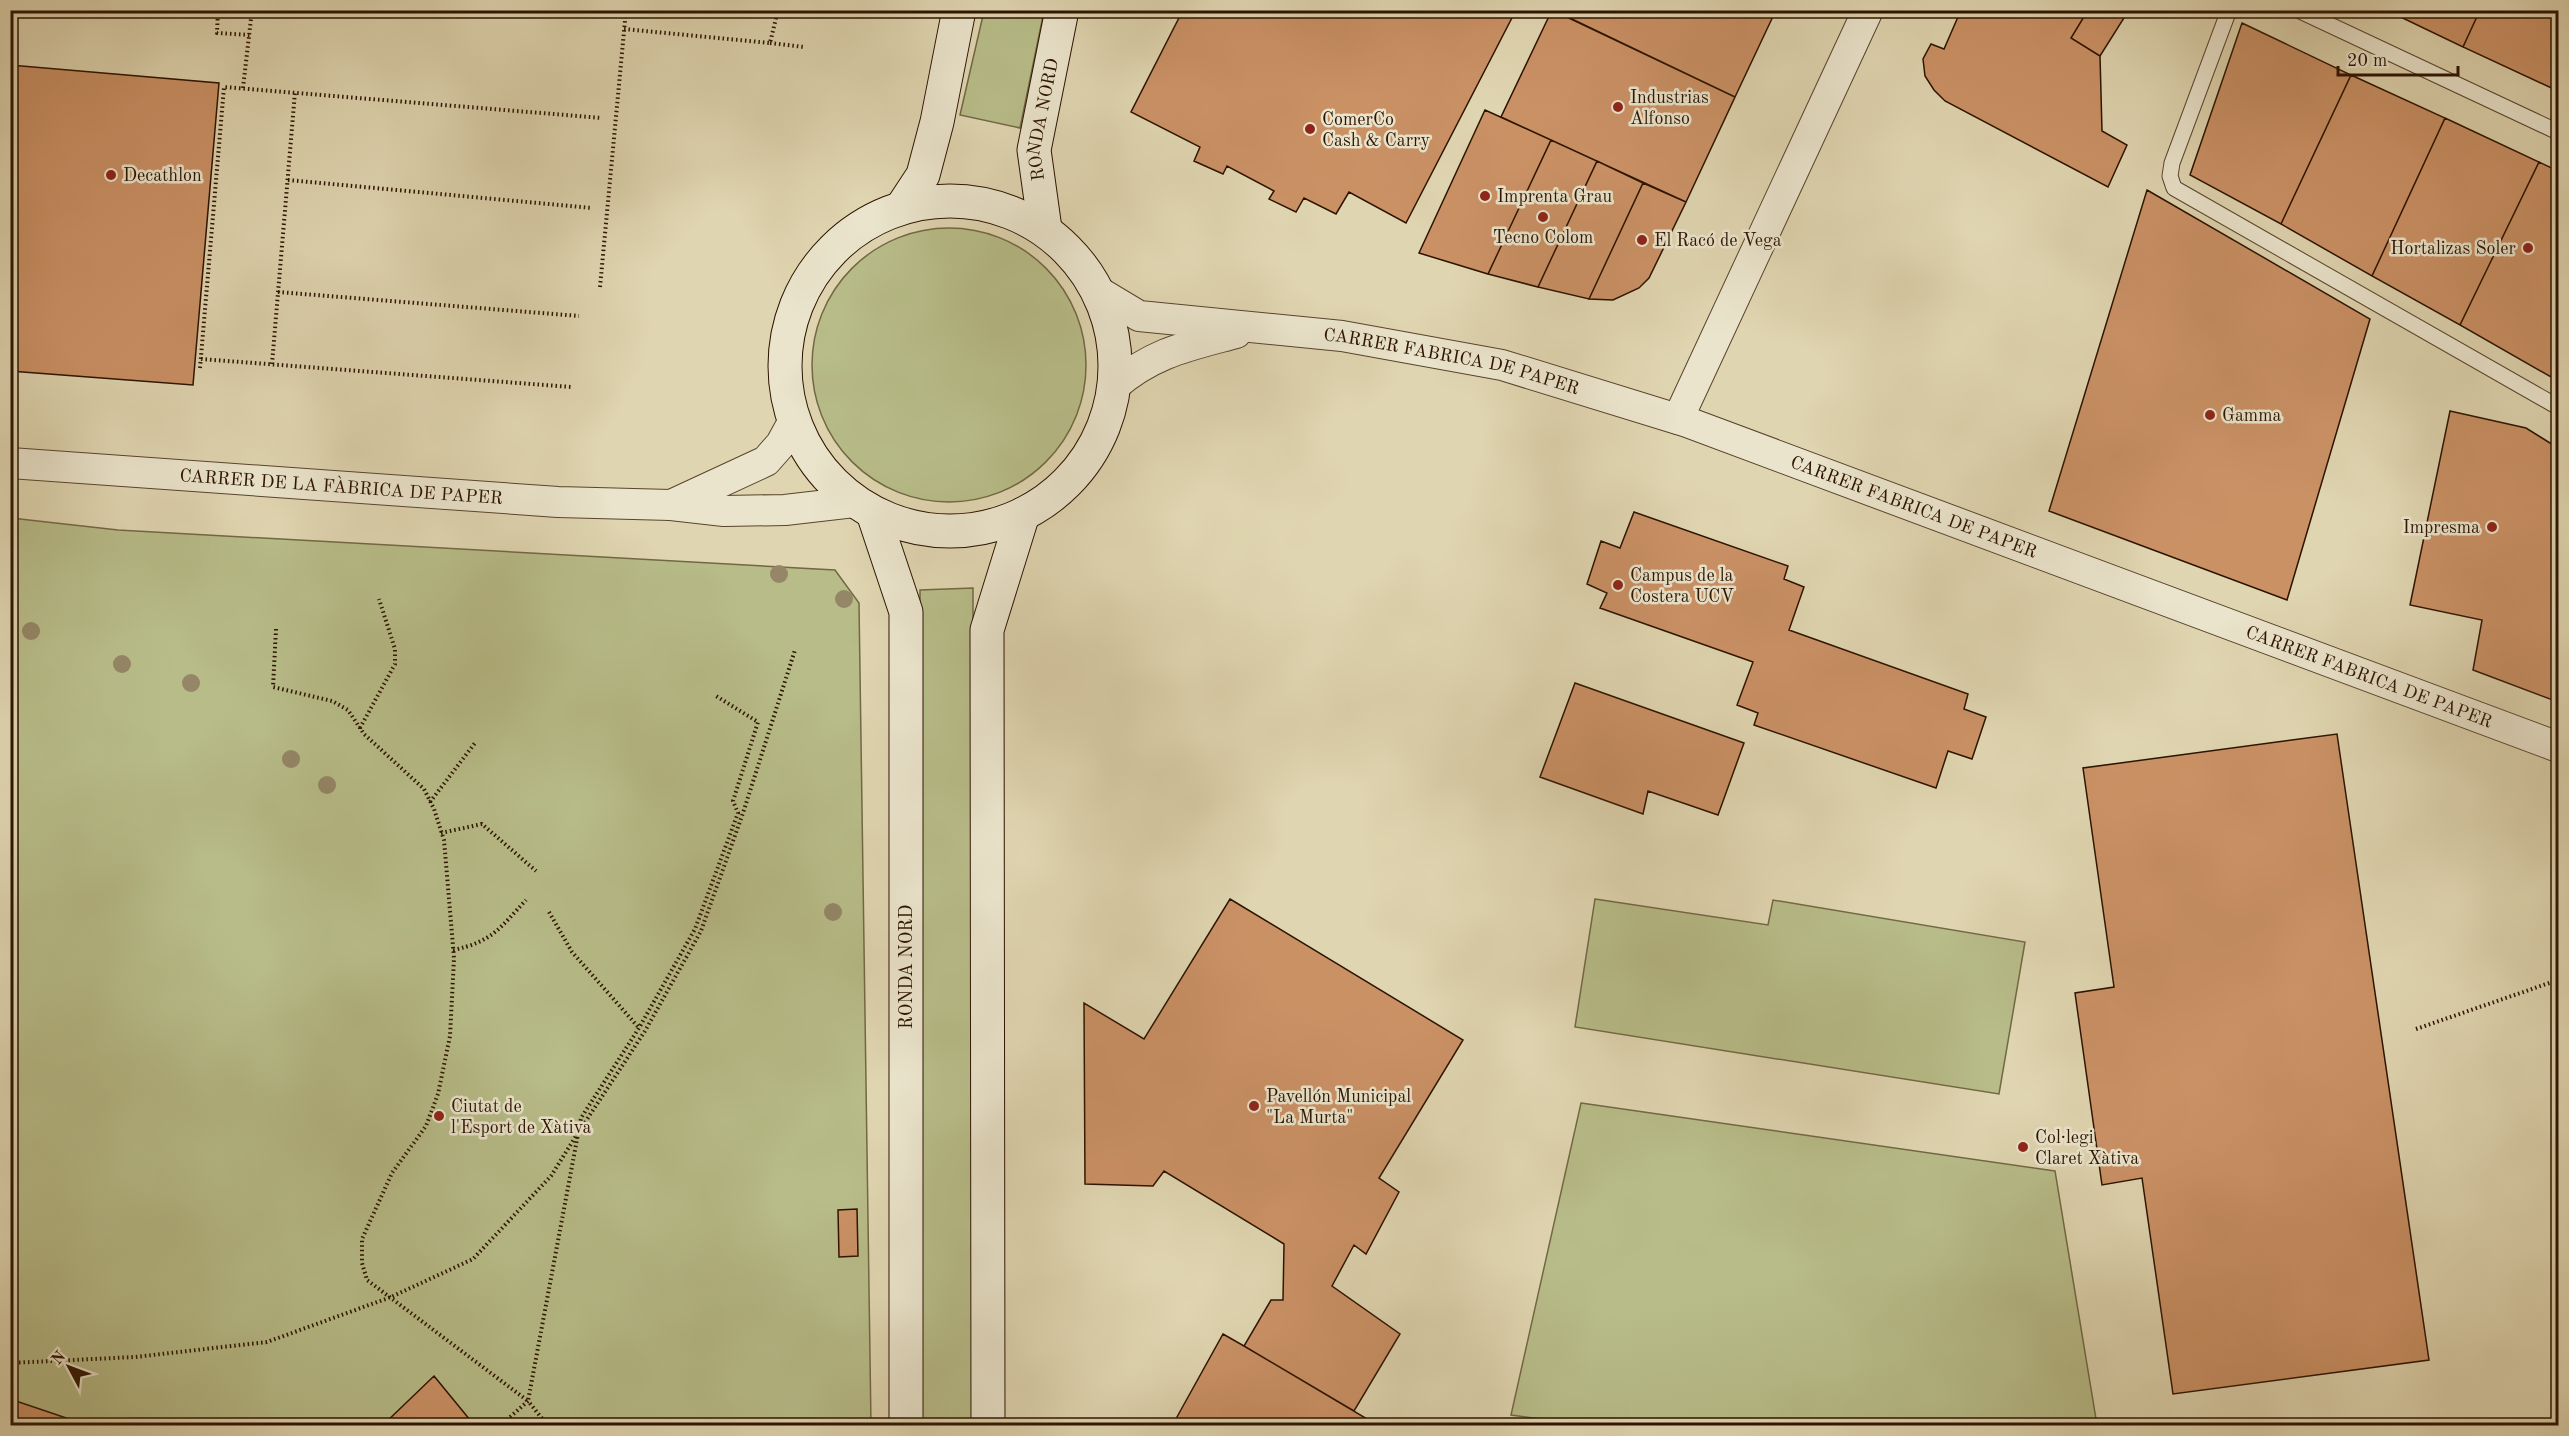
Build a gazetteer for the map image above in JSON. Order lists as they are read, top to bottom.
{
  "streets": {
    "main road": ["RONDA NORD"],
    "street": ["CARRER FABRICA DE PAPER", "CARRER DE LA FÀBRICA DE PAPER"]
  },
  "crossings": [
    ["RONDA NORD", "CARRER DE LA FÀBRICA DE PAPER"]
  ],
  "places": [
    "Industrias Alfonso",
    "ComerCo Cash & Carry",
    "Decathlon",
    "Imprenta Grau",
    "Tecno Colom",
    "El Racó de Vega",
    "Hortalizas Soler",
    "Gamma",
    "Impresma",
    "Campus de la Costera UCV",
    "Pavellón Municipal \"La Murta\"",
    "Ciutat de l'Esport de Xàtiva",
    "Col·legi Claret Xàtiva"
  ],
  "scale_bar": "20 m",
  "north": "top left"
}
